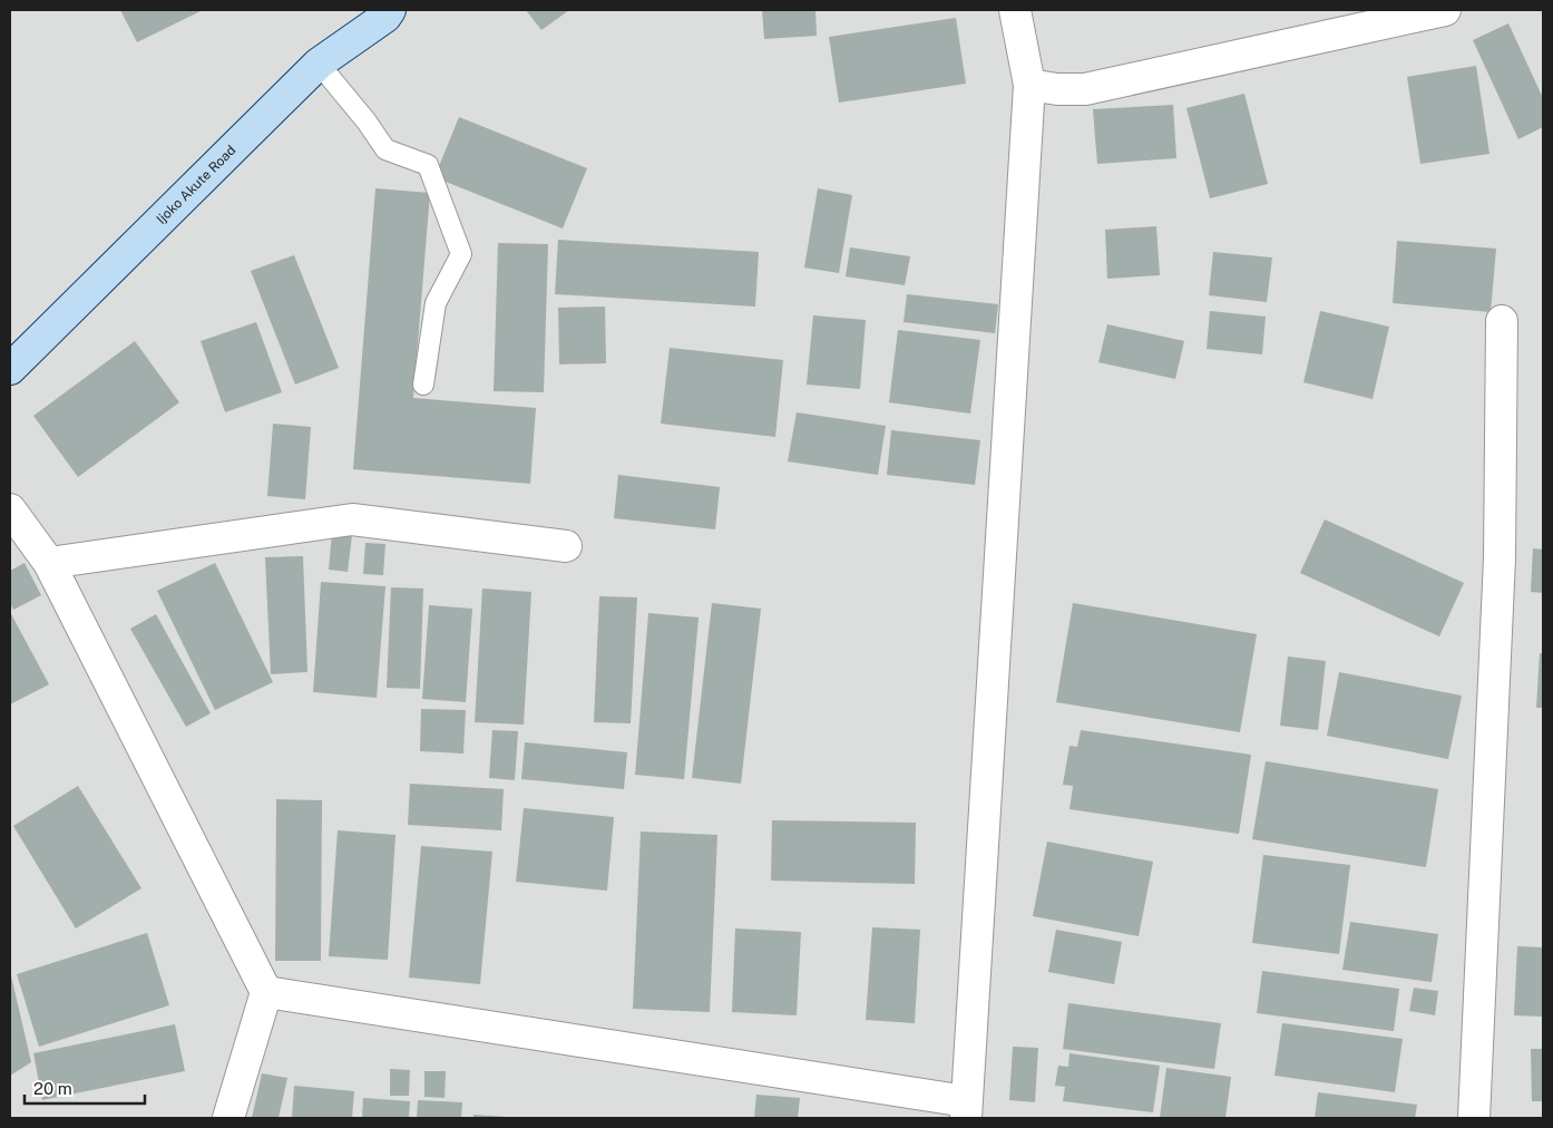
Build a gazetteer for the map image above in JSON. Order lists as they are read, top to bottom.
{
  "streets": {
    "main road": ["Ijoko Akute Road"]
  },
  "scale_bar": "20 m"
}
